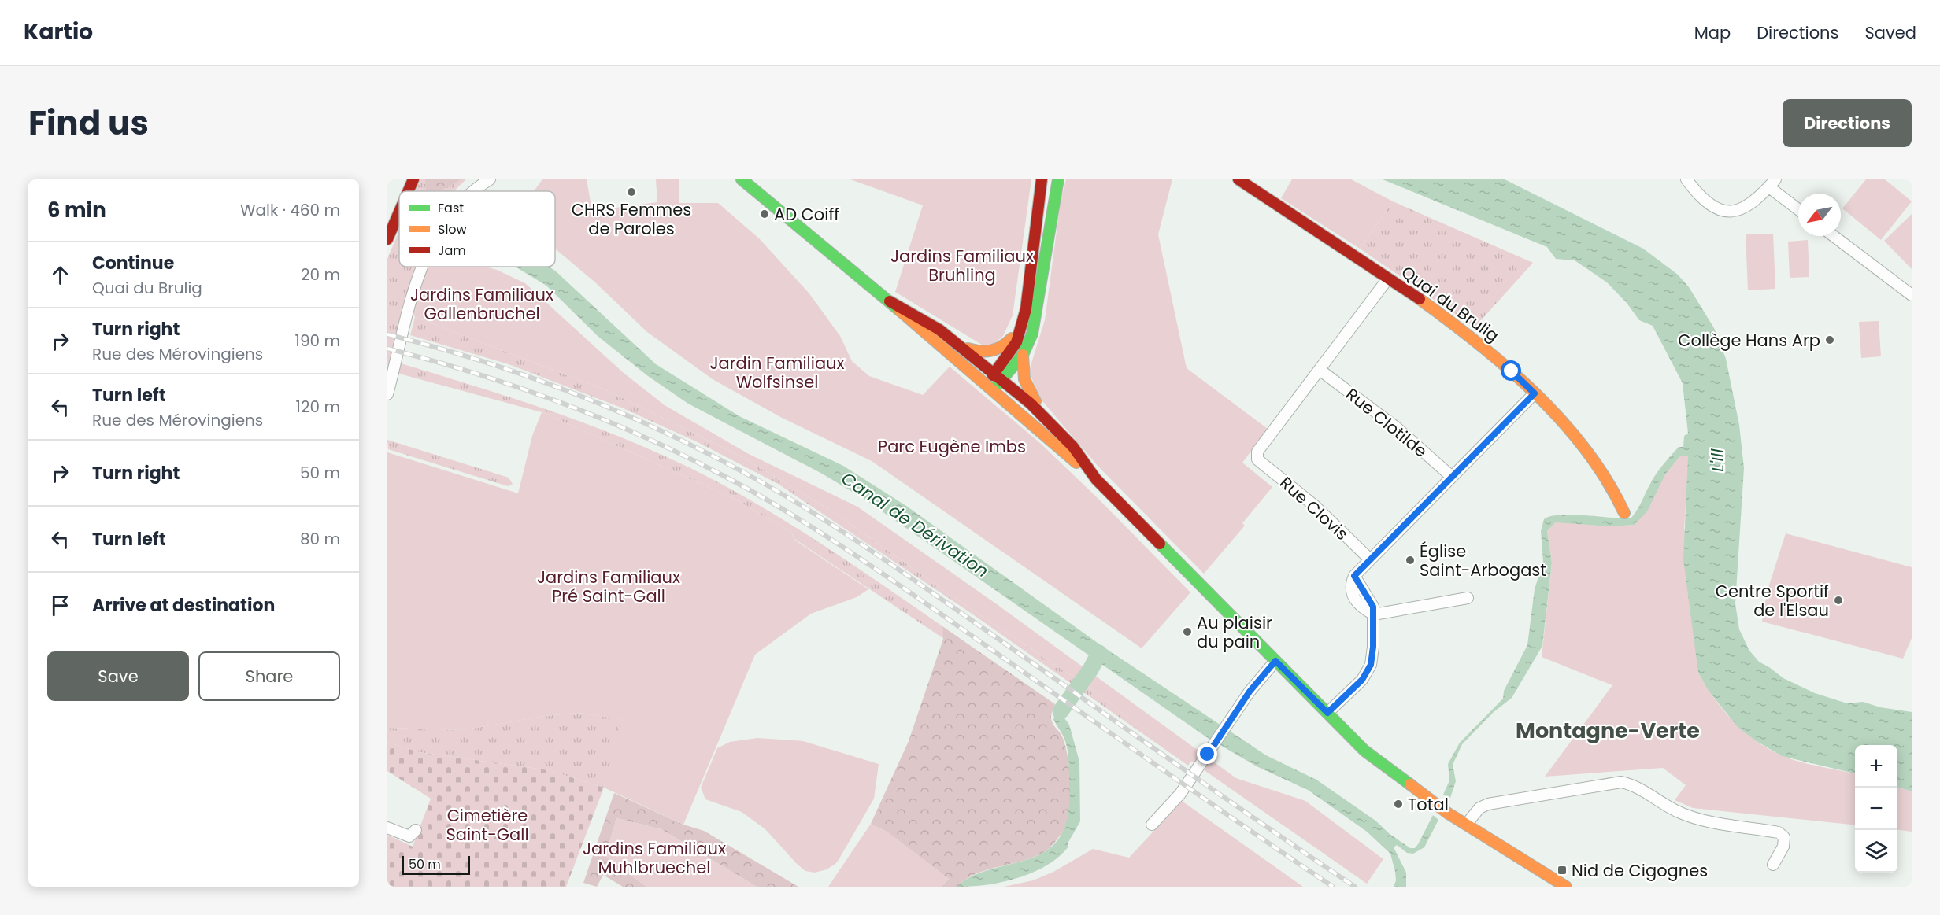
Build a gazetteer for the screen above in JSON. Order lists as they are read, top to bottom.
{
  "streets": {
    "main road": ["Quai du Brulig"],
    "street": ["Rue Clotilde", "Rue Clovis"]
  },
  "crossings": [
    ["Rue Clotilde", "Rue Clovis"]
  ],
  "districts": ["Montagne-Verte"],
  "water": ["L'Ill", "Canal de Dérivation"],
  "parks": [
    "Jardins Familiaux Bruhling",
    "Jardins Familiaux Gallenbruchel",
    "Jardin Familiaux Wolfsinsel",
    "Parc Eugène Imbs",
    "Jardins Familiaux Pré Saint-Gall",
    "Cimetière Saint-Gall",
    "Jardins Familiaux Muhlbruechel"
  ],
  "places": {
    "other": [
      "CHRS Femmes de Paroles",
      "AD Coiff",
      "Collège Hans Arp",
      "Église Saint-Arbogast",
      "Centre Sportif de l'Elsau",
      "Au plaisir du pain",
      "Total"
    ],
    "transit": ["Nid de Cigognes"]
  },
  "legend": ["Fast", "Slow", "Jam"],
  "scale_bar": "50 m",
  "north": "bottom left",
  "page": {
    "header": "Kartio",
    "nav": ["Map", "Directions", "Saved"],
    "title": "Find us",
    "buttons": [
      "Directions",
      ["Save", "Share"]
    ],
    "heading": ["6 min", "Walk · 460 m"],
    "list": [
      ["Continue", "Quai du Brulig", "20 m"],
      ["Turn right", "Rue des Mérovingiens", "190 m"],
      ["Turn left", "Rue des Mérovingiens", "120 m"],
      ["Turn right", "50 m"],
      ["Turn left", "80 m"],
      "Arrive at destination"
    ],
    "map_buttons": ["+", "−"],
    "scale": "50 m"
  }
}
